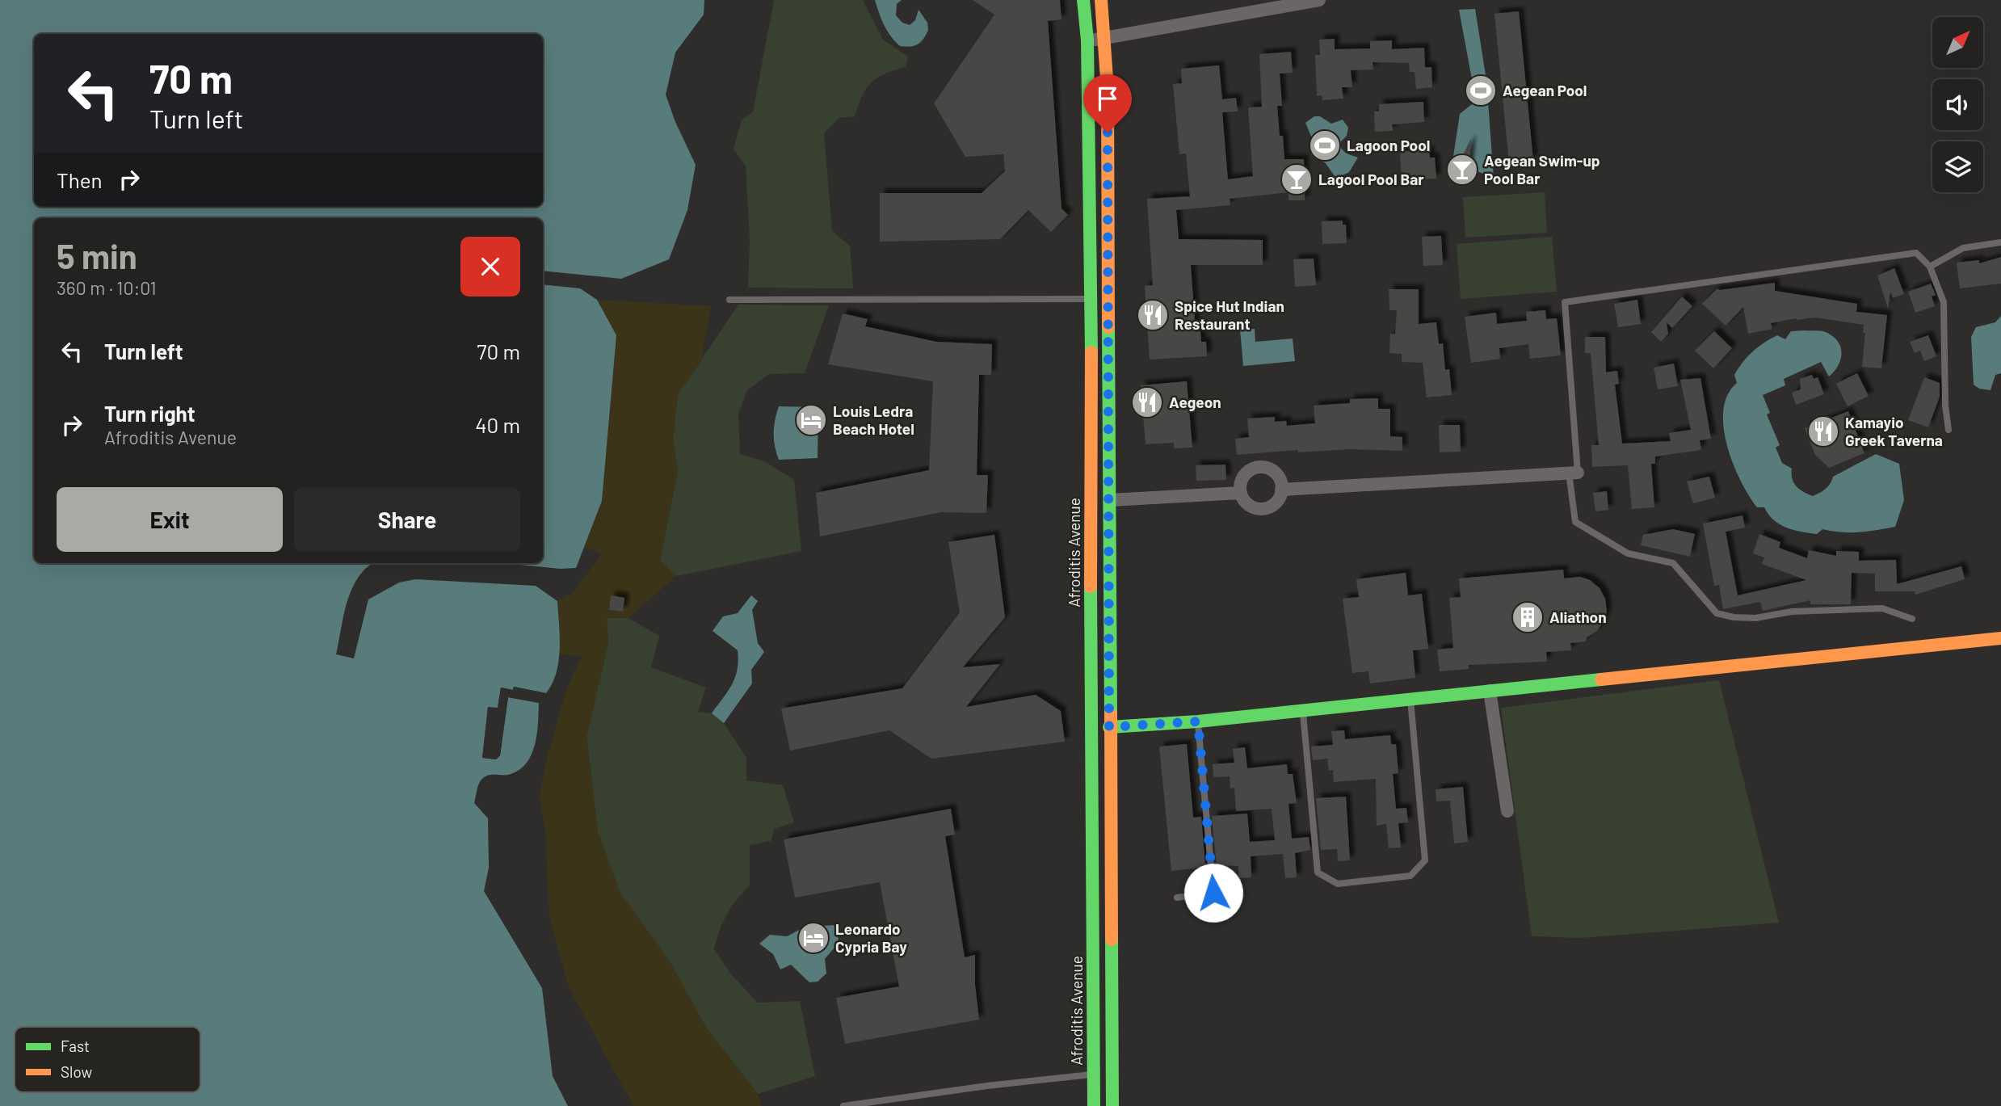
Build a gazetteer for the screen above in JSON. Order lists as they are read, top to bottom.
{
  "streets": {
    "main road": ["Afroditis Avenue"]
  },
  "places": {
    "sports": ["Aegean Pool", "Lagoon Pool"],
    "bar": ["Aegean Swim-up Pool Bar", "Lagool Pool Bar"],
    "restaurant": ["Spice Hut Indian Restaurant", "Aegeon", "Kamayio Greek Taverna"],
    "hotel": ["Louis Ledra Beach Hotel", "Leonardo Cypria Bay"],
    "building": ["Aliathon"]
  },
  "legend": ["Fast", "Slow"],
  "north": "top right",
  "page": {
    "turn": ["70 m", "Turn left"],
    "then": "Then",
    "heading": ["5 min", "360 m · 10:01"],
    "list": [
      {
        "name": "Turn left",
        "value": "70 m"
      },
      {
        "name": "Turn right",
        "note": "Afroditis Avenue",
        "value": "40 m"
      }
    ],
    "buttons": ["Exit", "Share"]
  }
}
